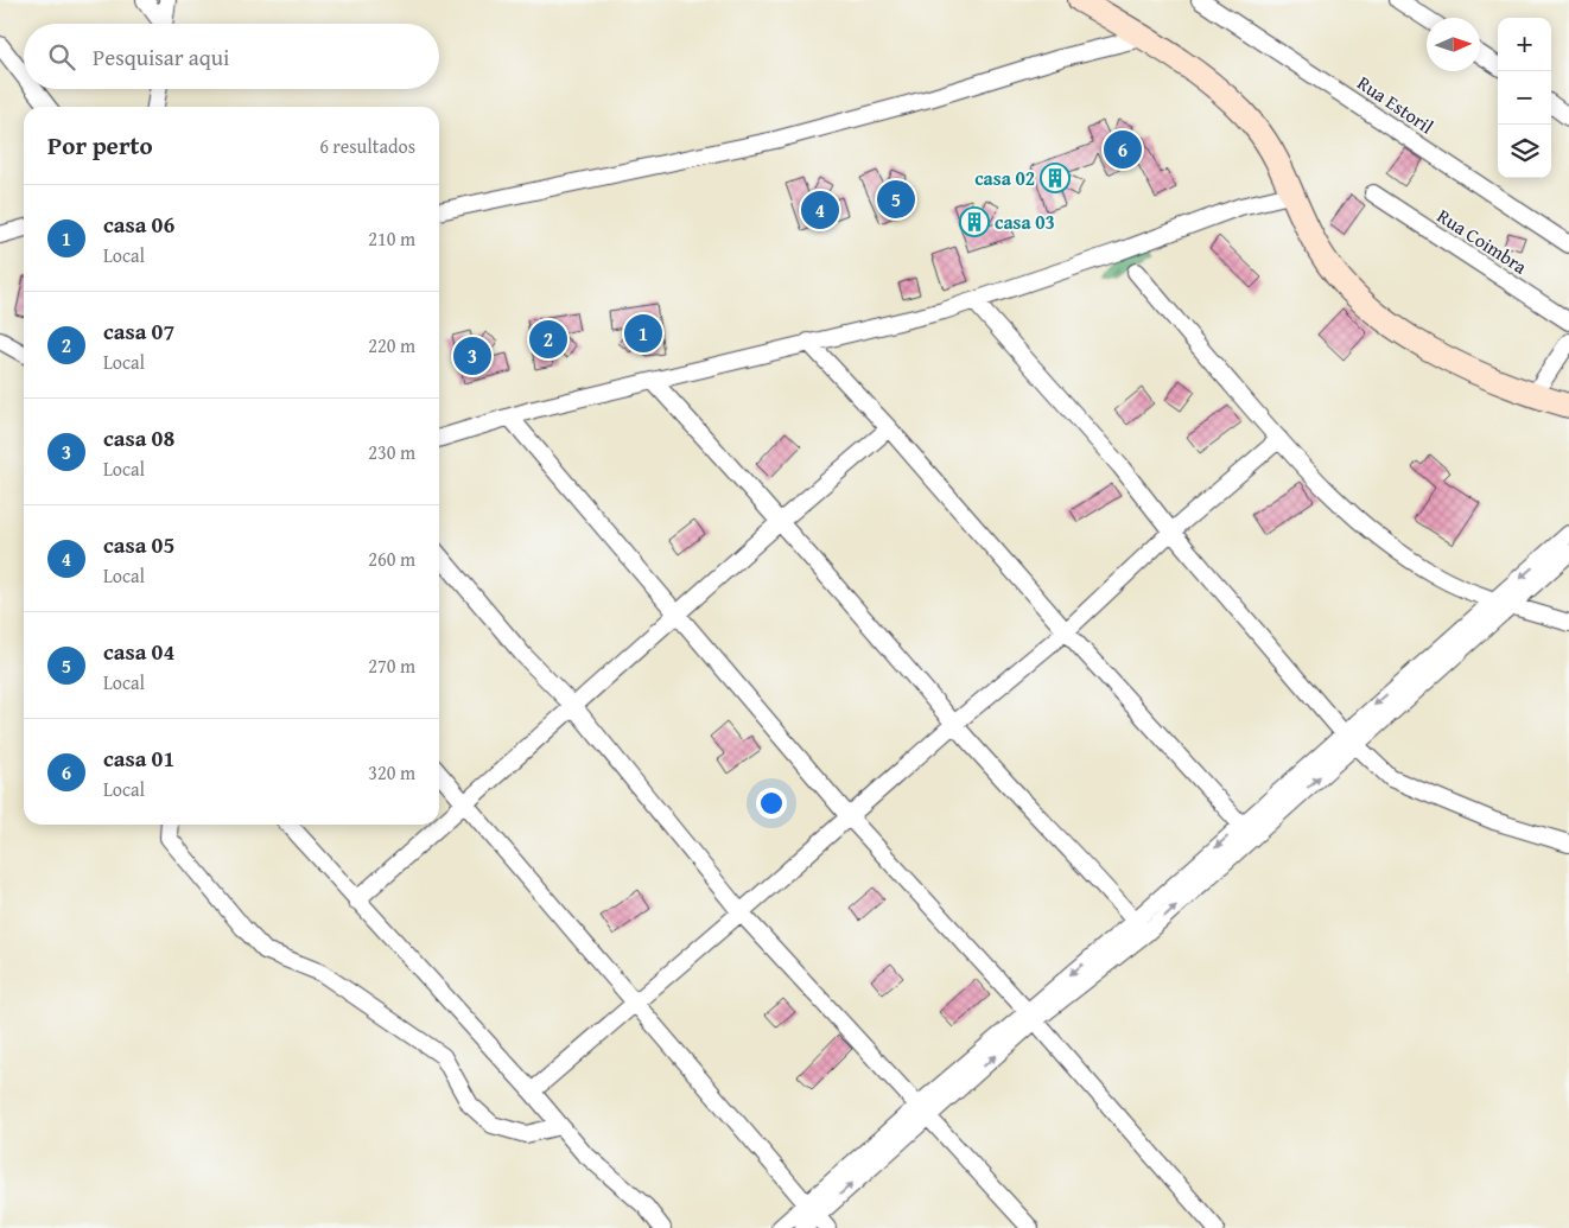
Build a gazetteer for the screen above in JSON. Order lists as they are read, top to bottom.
{
  "streets": {
    "street": ["Rua Estoril", "Rua Coimbra"]
  },
  "places": {
    "building": ["casa 02", "casa 03"]
  },
  "north": "right",
  "page": {
    "map_buttons": ["+", "−"],
    "search": "Pesquisar aqui",
    "heading": ["Por perto", "6 resultados"],
    "pins": [
      "6",
      "5",
      "4",
      "1",
      "2",
      "3"
    ],
    "list": [
      {
        "mark": "1",
        "name": "casa 06",
        "note": "Local",
        "value": "210 m"
      },
      {
        "mark": "2",
        "name": "casa 07",
        "note": "Local",
        "value": "220 m"
      },
      {
        "mark": "3",
        "name": "casa 08",
        "note": "Local",
        "value": "230 m"
      },
      {
        "mark": "4",
        "name": "casa 05",
        "note": "Local",
        "value": "260 m"
      },
      {
        "mark": "5",
        "name": "casa 04",
        "note": "Local",
        "value": "270 m"
      },
      {
        "mark": "6",
        "name": "casa 01",
        "note": "Local",
        "value": "320 m"
      }
    ]
  }
}
